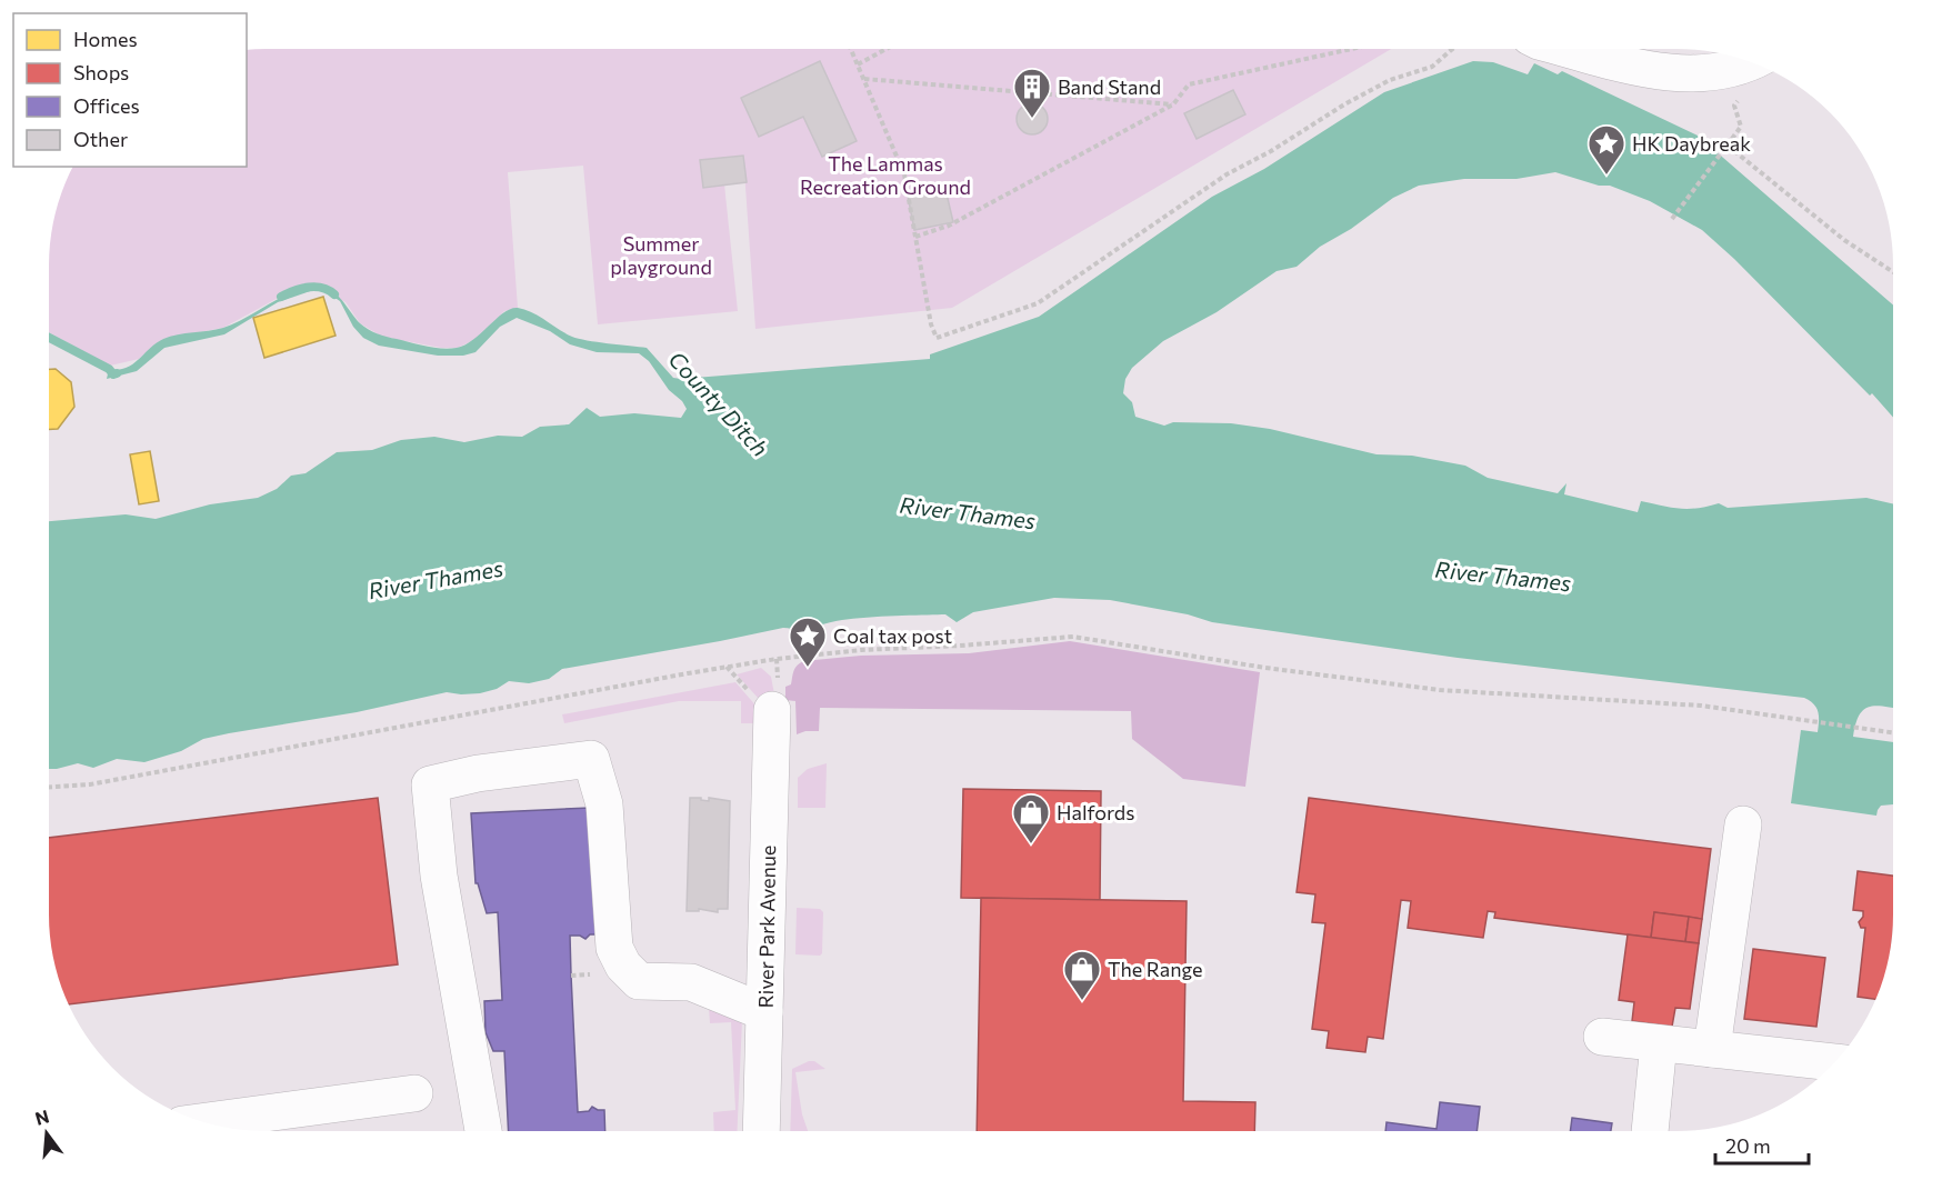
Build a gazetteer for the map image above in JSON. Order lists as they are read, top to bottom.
{
  "streets": {
    "street": ["River Park Avenue"]
  },
  "water": ["County Ditch", "River Thames"],
  "parks": ["The Lammas Recreation Ground", "Summer playground"],
  "places": {
    "building": ["Band Stand"],
    "place": ["HK Daybreak", "Coal tax post"],
    "shop": ["Halfords", "The Range"]
  },
  "legend": [
    "Homes",
    "Shops",
    "Offices",
    "Other"
  ],
  "scale_bar": "20 m",
  "north": "top"
}
